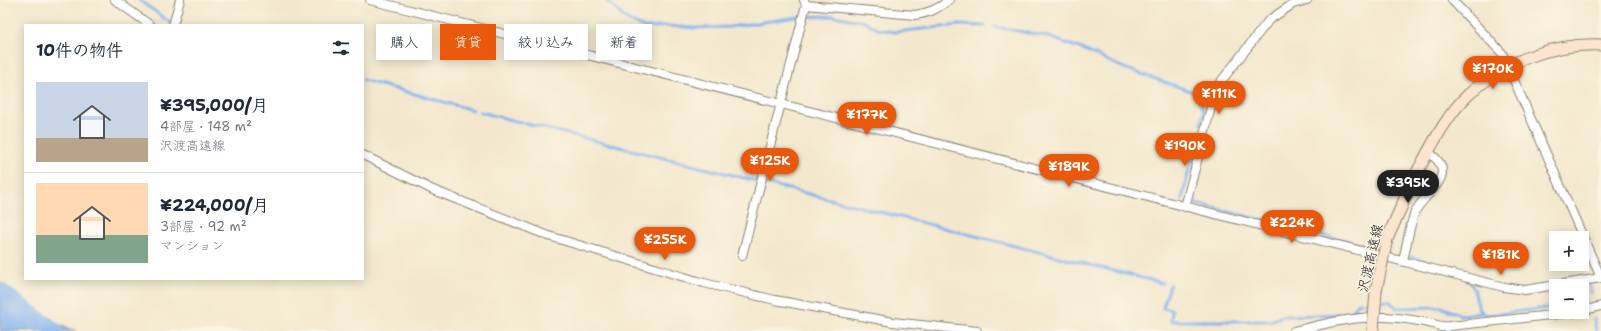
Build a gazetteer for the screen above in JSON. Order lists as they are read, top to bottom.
{
  "streets": {
    "main road": ["沢渡高遠線"]
  },
  "page": {
    "chip": [
      "購入",
      "賃貸",
      "絞り込み",
      "新着"
    ],
    "heading": "10件の物件",
    "price": [
      "¥170K",
      "¥111K",
      "¥177K",
      "¥190K",
      "¥125K",
      "¥189K",
      "¥395K",
      "¥224K",
      "¥255K",
      "¥181K"
    ],
    "list": [
      {
        "name": "¥395,000/月",
        "note": "4部屋 · 148 m² · 沢渡高遠線"
      },
      {
        "name": "¥224,000/月",
        "note": "3部屋 · 92 m² · マンション"
      }
    ],
    "map_buttons": ["+", "−"]
  }
}
